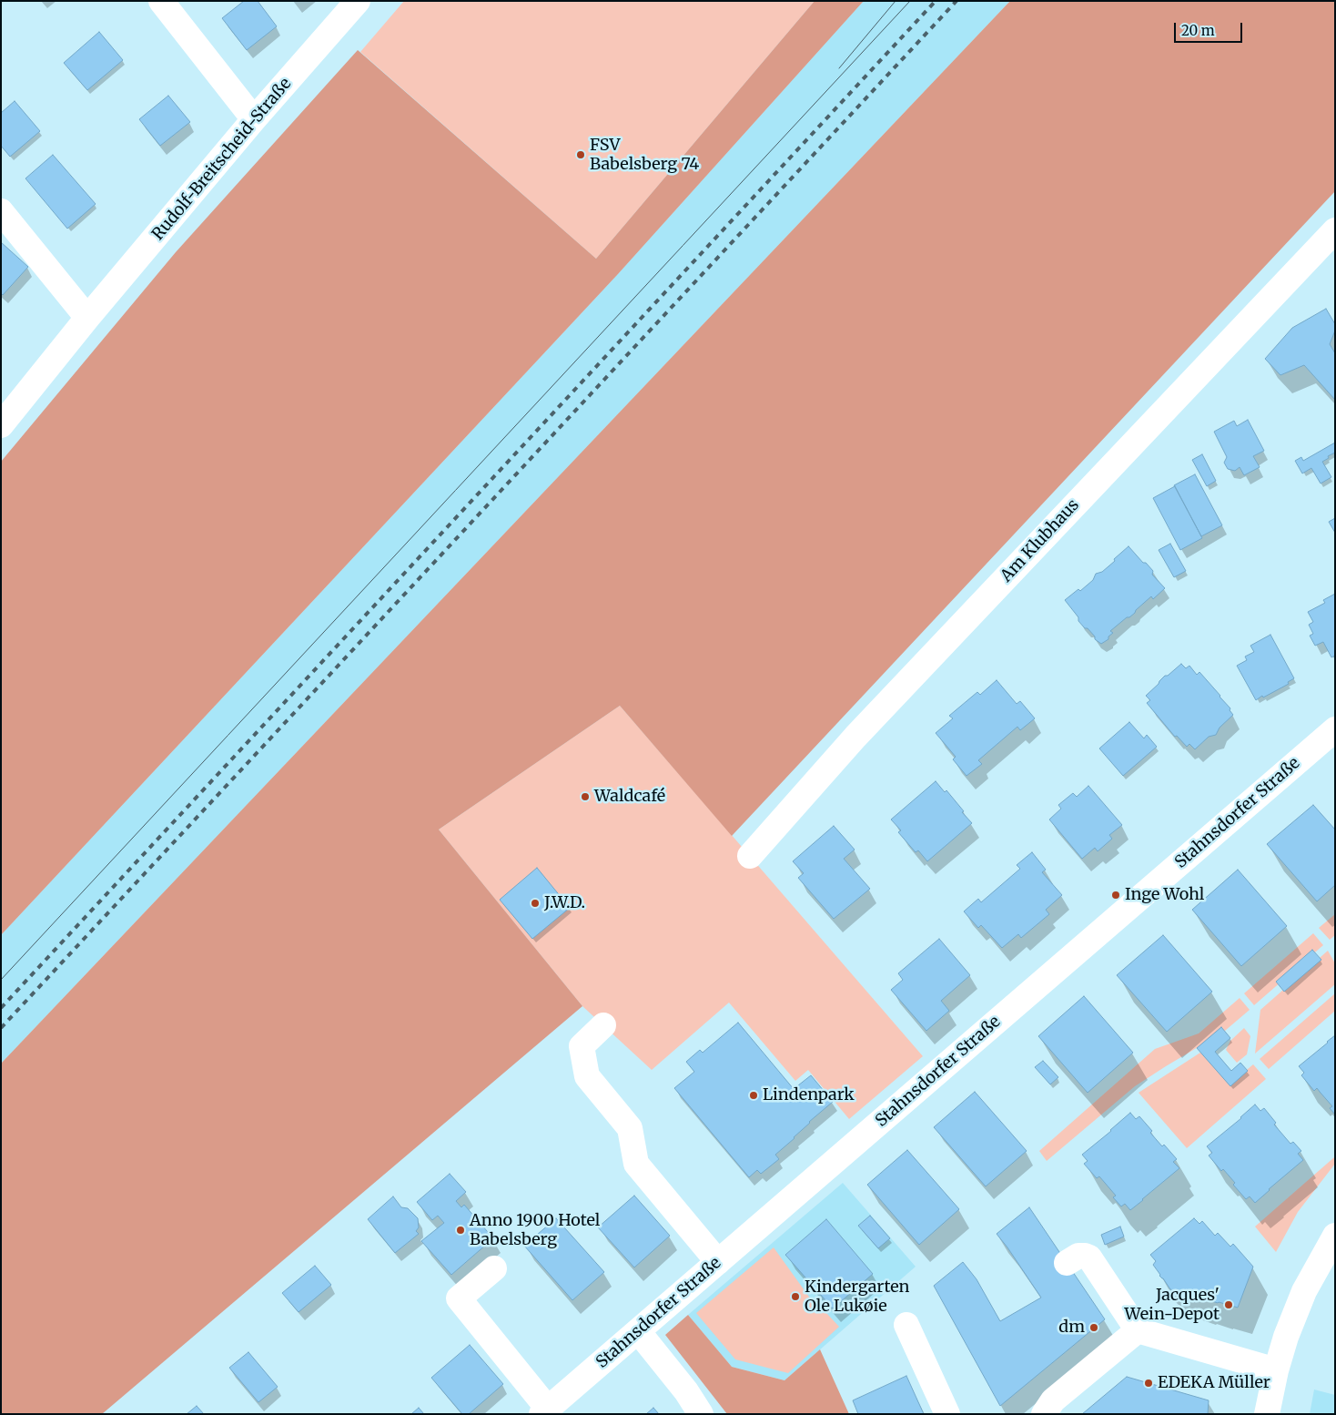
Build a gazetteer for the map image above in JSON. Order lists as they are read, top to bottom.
{
  "streets": {
    "street": ["Rudolf-Breitscheid-Straße", "Am Klubhaus", "Stahnsdorfer Straße"]
  },
  "places": [
    "FSV Babelsberg 74",
    "Waldcafé",
    "Inge Wohl",
    "J.W.D.",
    "Lindenpark",
    "Anno 1900 Hotel Babelsberg",
    "Kindergarten Ole Lukøie",
    "Jacques' Wein-Depot",
    "dm",
    "EDEKA Müller"
  ],
  "scale_bar": "20 m"
}
